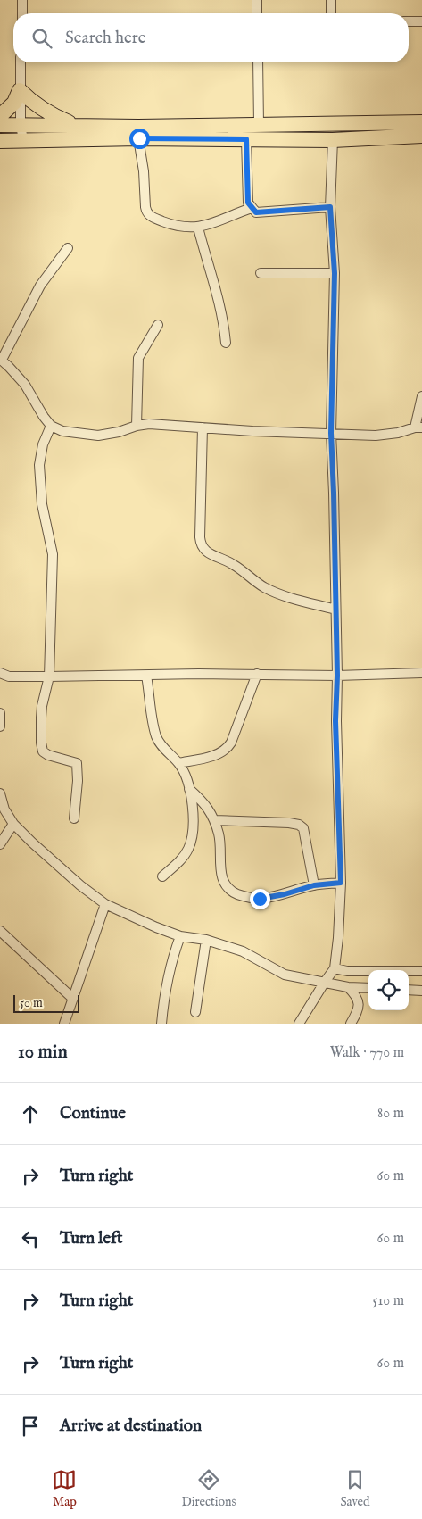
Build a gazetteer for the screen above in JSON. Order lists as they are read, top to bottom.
{
  "scale_bar": "50 m",
  "page": {
    "search": "Search here",
    "scale": "50 m",
    "heading": ["10 min", "Walk · 770 m"],
    "list": [
      ["Continue", "80 m"],
      ["Turn right", "60 m"],
      ["Turn left", "60 m"],
      ["Turn right", "510 m"],
      ["Turn right", "60 m"],
      "Arrive at destination"
    ],
    "nav": ["Map", "Directions", "Saved"]
  }
}
